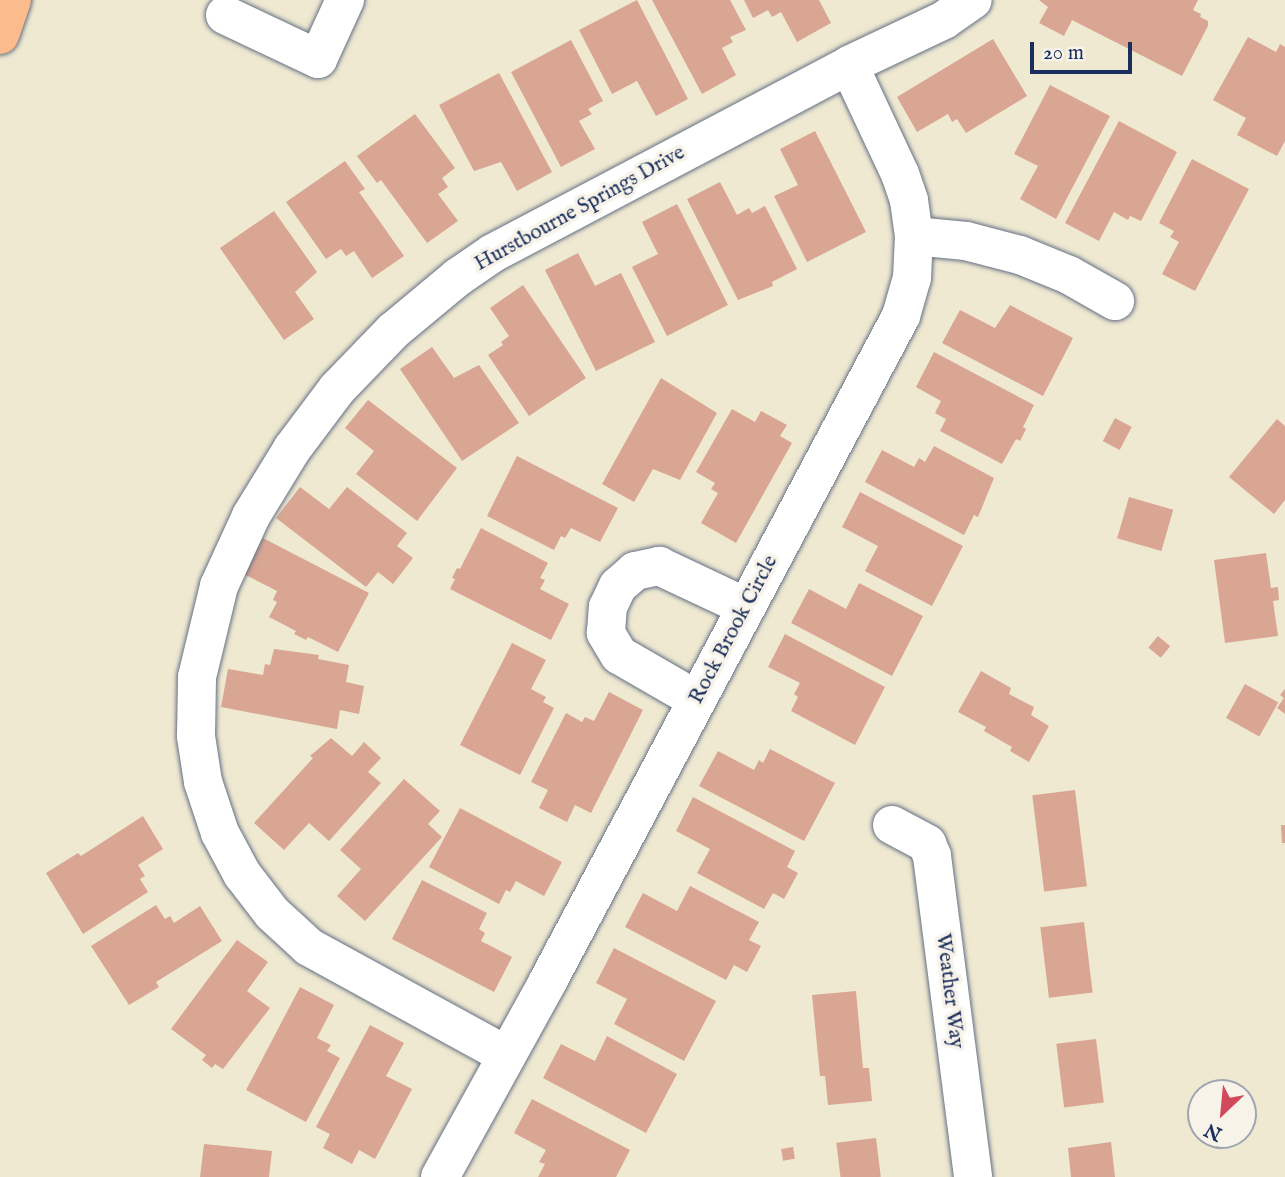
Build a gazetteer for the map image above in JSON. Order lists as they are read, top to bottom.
{
  "streets": {
    "street": ["Hurstbourne Springs Drive", "Rock Brook Circle", "Weather Way"]
  },
  "crossings": [
    ["Hurstbourne Springs Drive", "Rock Brook Circle"]
  ],
  "scale_bar": "20 m",
  "north": "bottom left"
}
